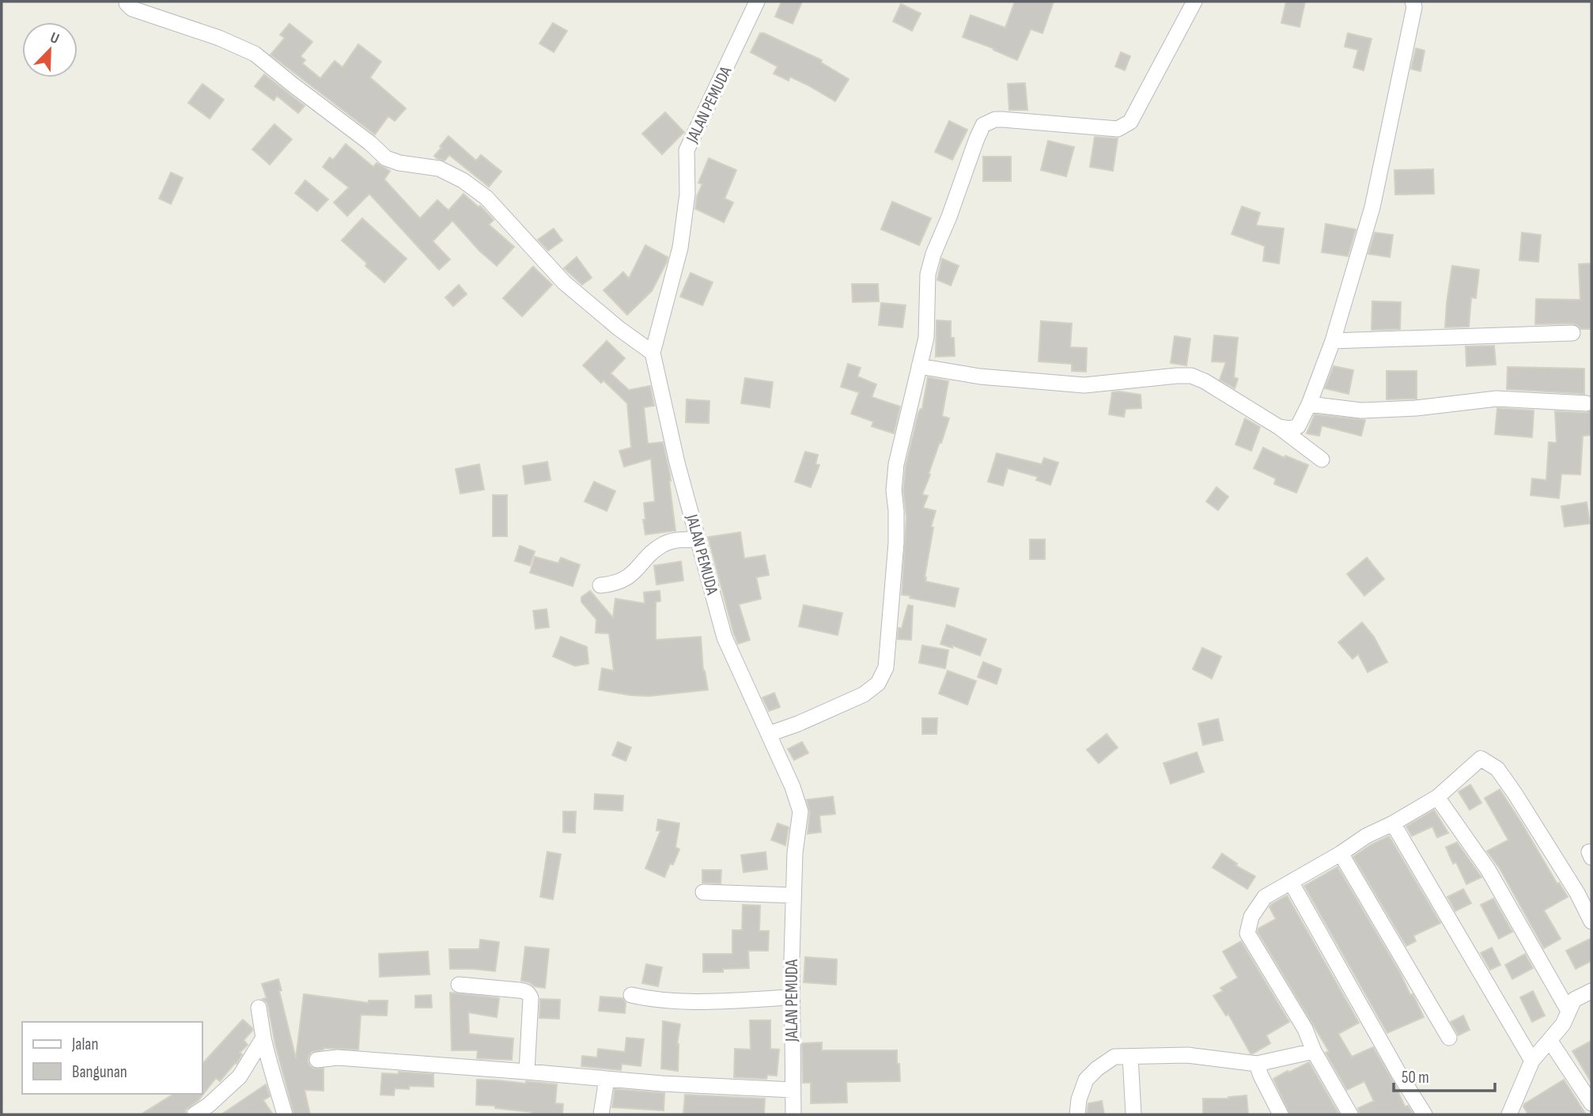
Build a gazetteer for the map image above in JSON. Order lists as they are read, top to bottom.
{
  "streets": {
    "street": ["JALAN PEMUDA"]
  },
  "legend": ["Jalan", "Bangunan"],
  "scale_bar": "50 m",
  "north": "top right"
}
